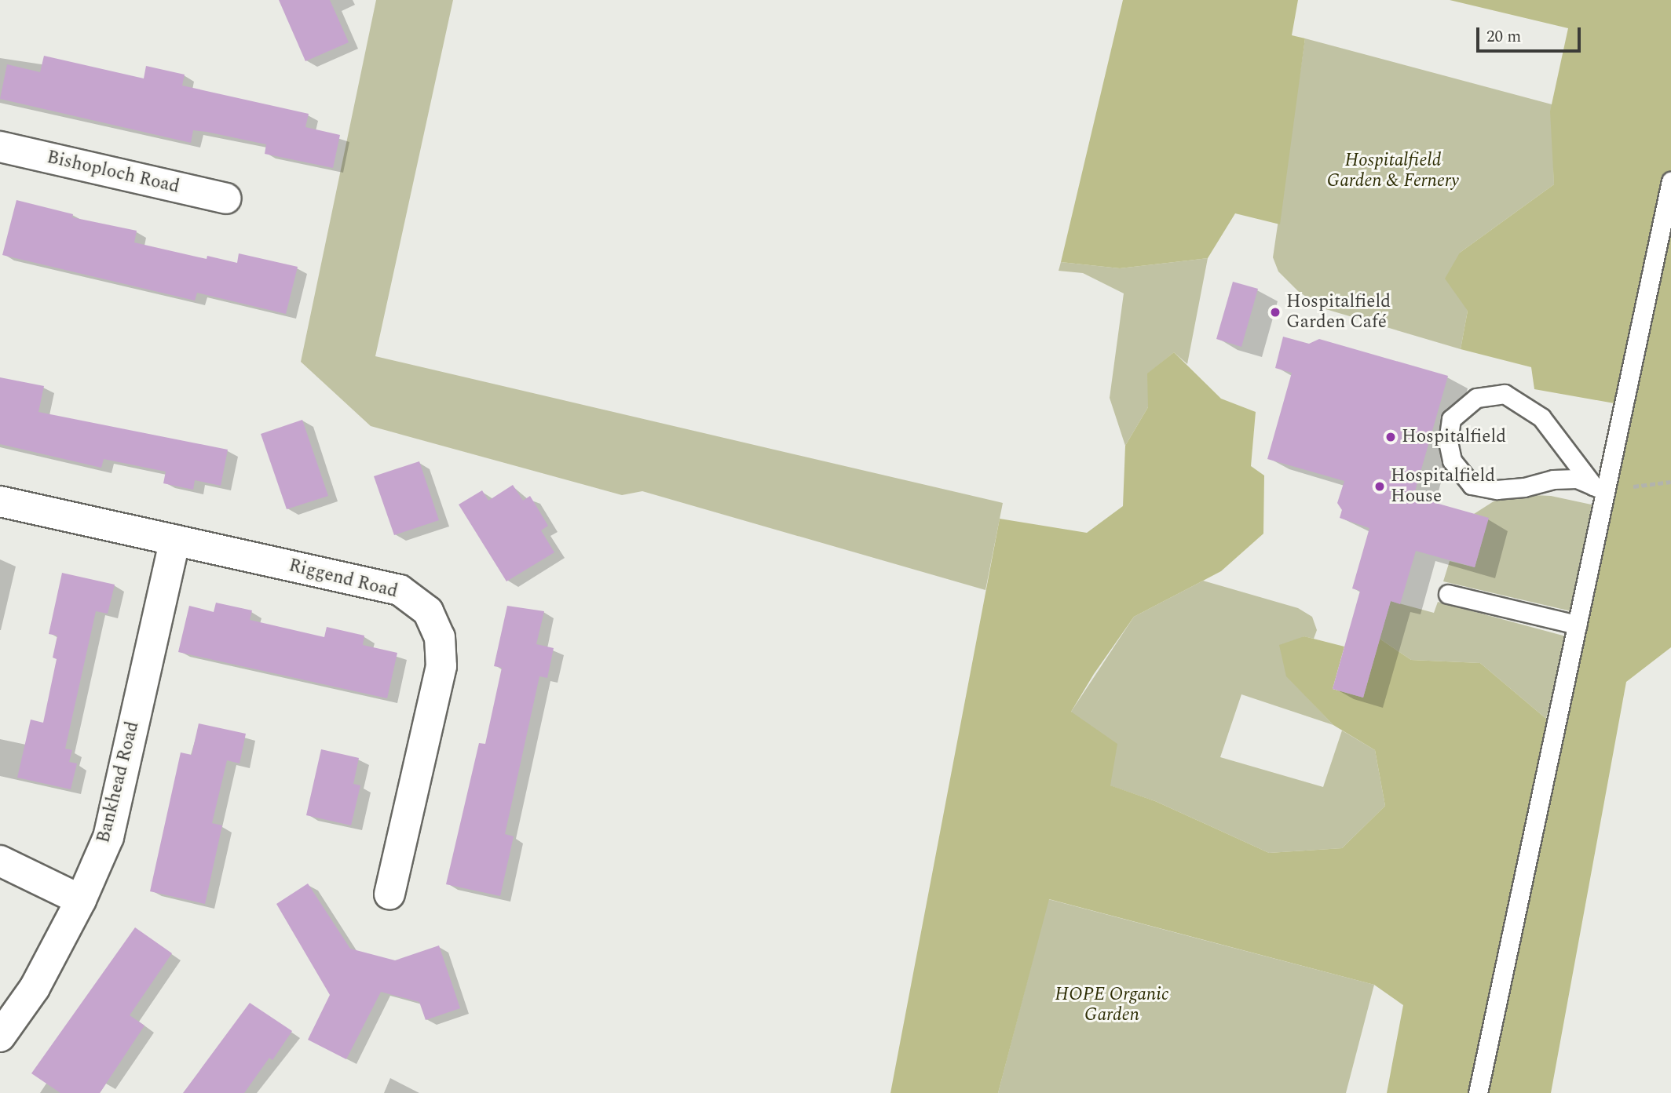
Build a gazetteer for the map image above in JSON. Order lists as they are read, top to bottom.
{
  "streets": {
    "street": ["Bishoploch Road", "Riggend Road", "Bankhead Road"]
  },
  "crossings": [
    ["Riggend Road", "Bankhead Road"]
  ],
  "parks": ["Hospitalfield Garden & Fernery", "HOPE Organic Garden"],
  "places": ["Hospitalfield Garden Café", "Hospitalfield", "Hospitalfield House"],
  "scale_bar": "20 m"
}
